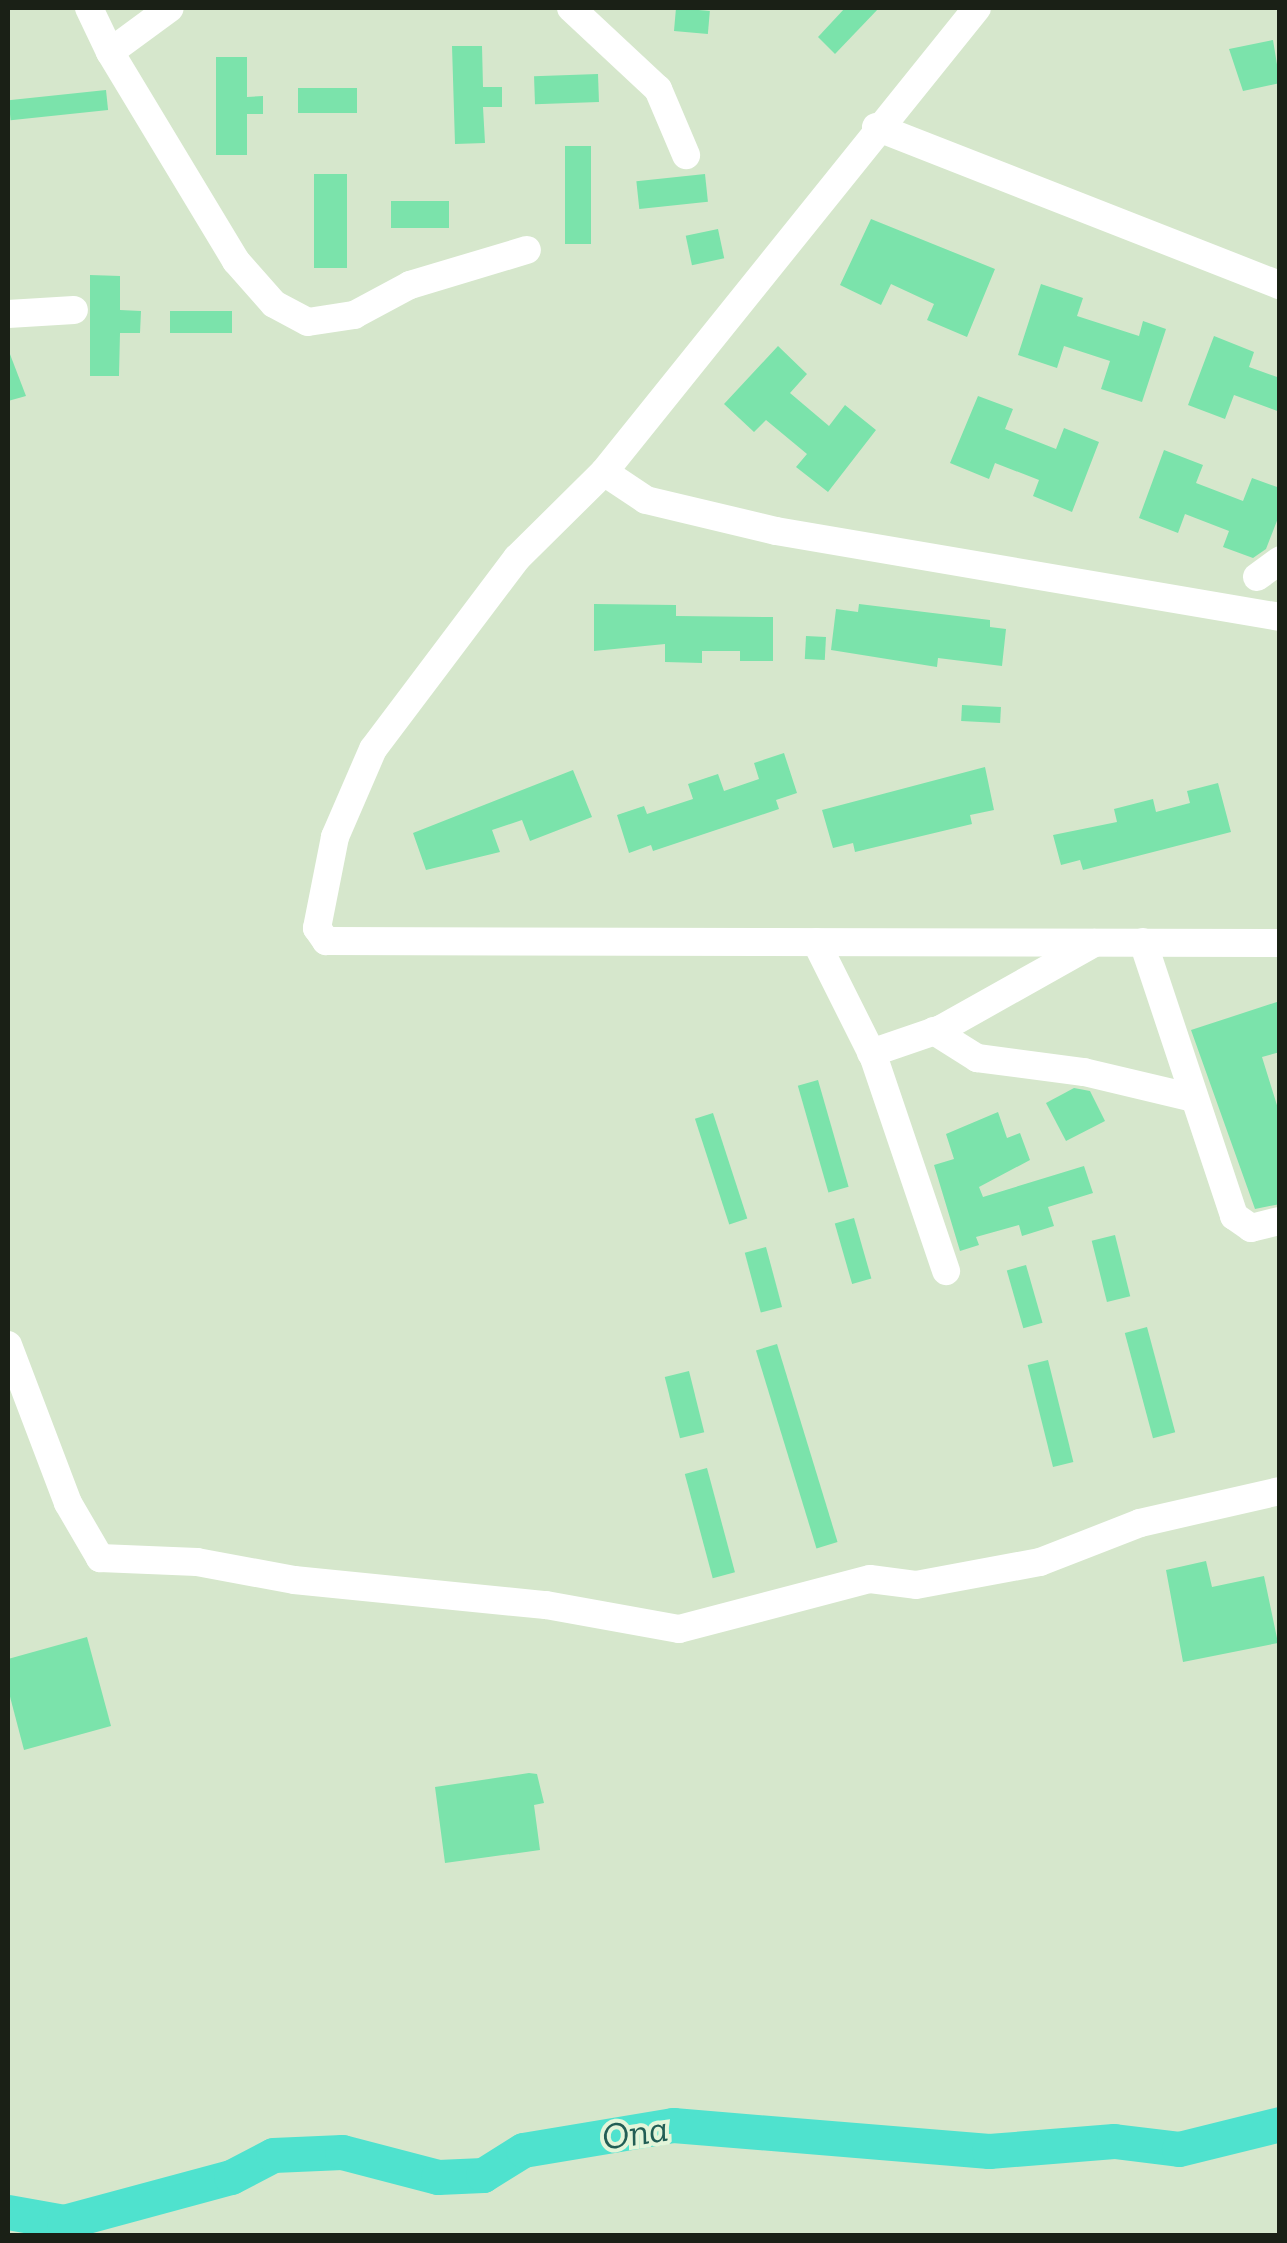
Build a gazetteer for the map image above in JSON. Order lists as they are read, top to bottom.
{
  "water": ["Ona"]
}
